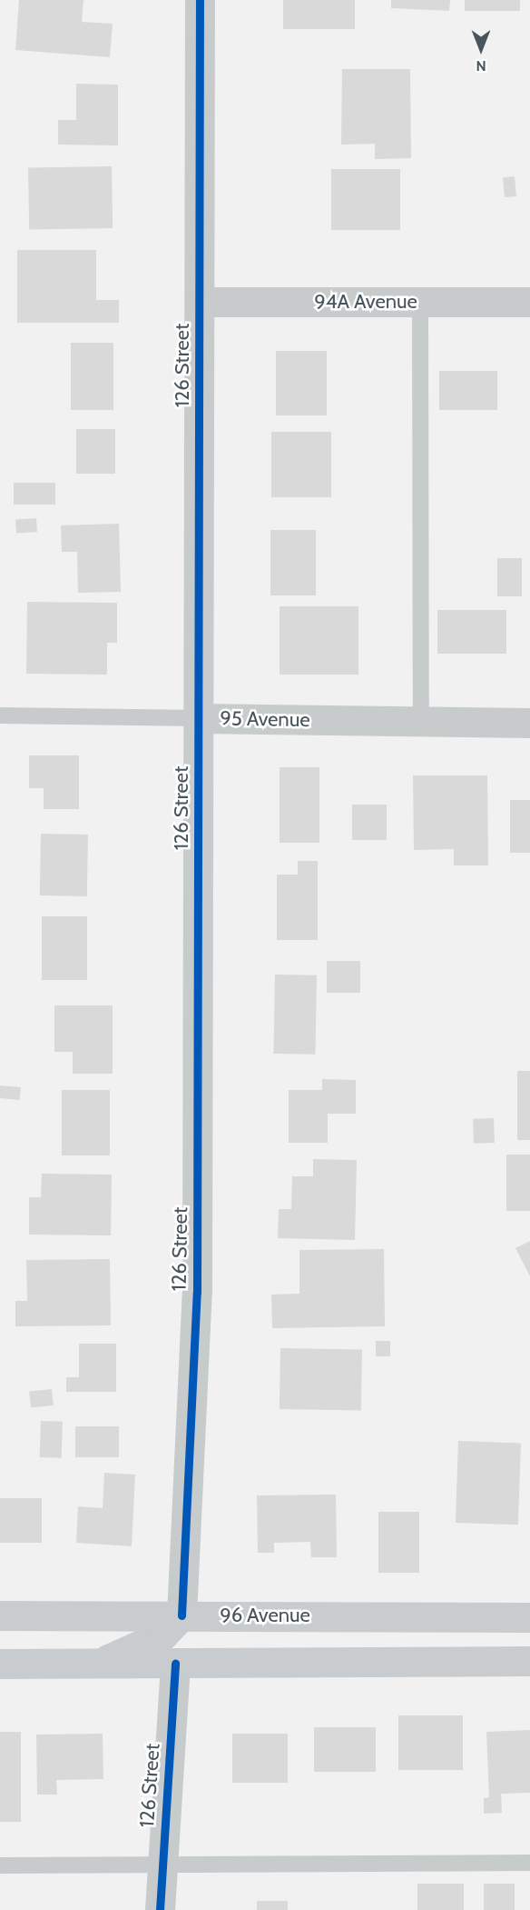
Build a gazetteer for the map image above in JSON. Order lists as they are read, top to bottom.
{
  "streets": {
    "main road": ["96 Avenue"],
    "street": ["94A Avenue", "126 Street", "95 Avenue"]
  },
  "crossings": [
    ["94A Avenue", "126 Street"],
    ["126 Street", "95 Avenue"],
    ["126 Street", "96 Avenue"]
  ],
  "north": "bottom"
}
